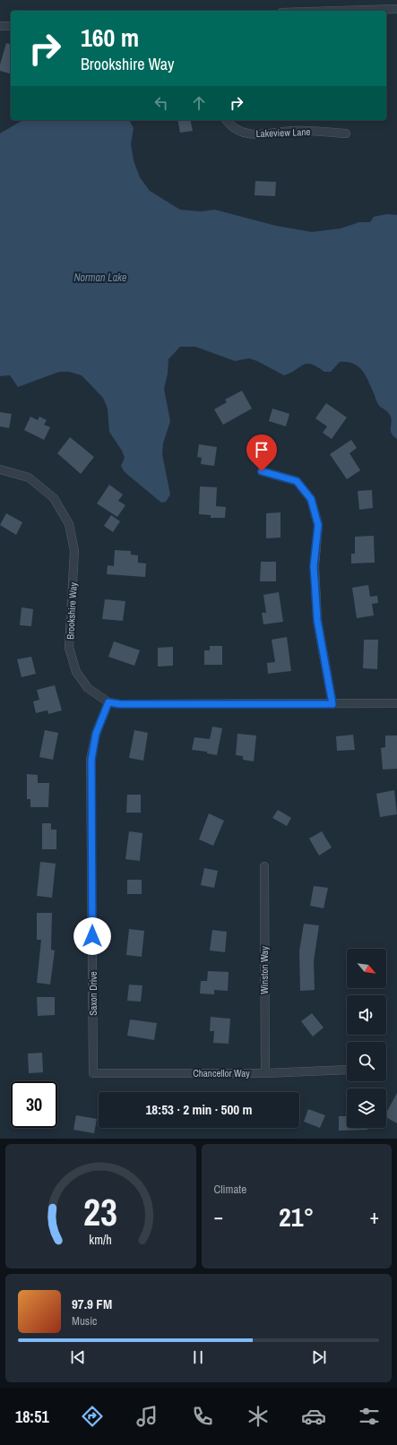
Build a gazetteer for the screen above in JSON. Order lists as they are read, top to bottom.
{
  "streets": {
    "street": [
      "Lakeview Lane",
      "Brookshire Way",
      "Winston Way",
      "Saxon Drive",
      "Chancellor Way"
    ]
  },
  "crossings": [
    ["Brookshire Way", "Saxon Drive"],
    ["Winston Way", "Chancellor Way"],
    ["Saxon Drive", "Chancellor Way"]
  ],
  "water": ["Norman Lake"],
  "north": "bottom right",
  "page": {
    "turn": ["160 m", "Brookshire Way"],
    "limit": "30",
    "trip": "18:53 · 2 min · 500 m",
    "tile": "Climate",
    "heat": ["−", "21°", "+"],
    "song": ["97.9 FM", "Music"],
    "tabs": "18:51",
    "gauge": ["23", "km/h"]
  }
}
